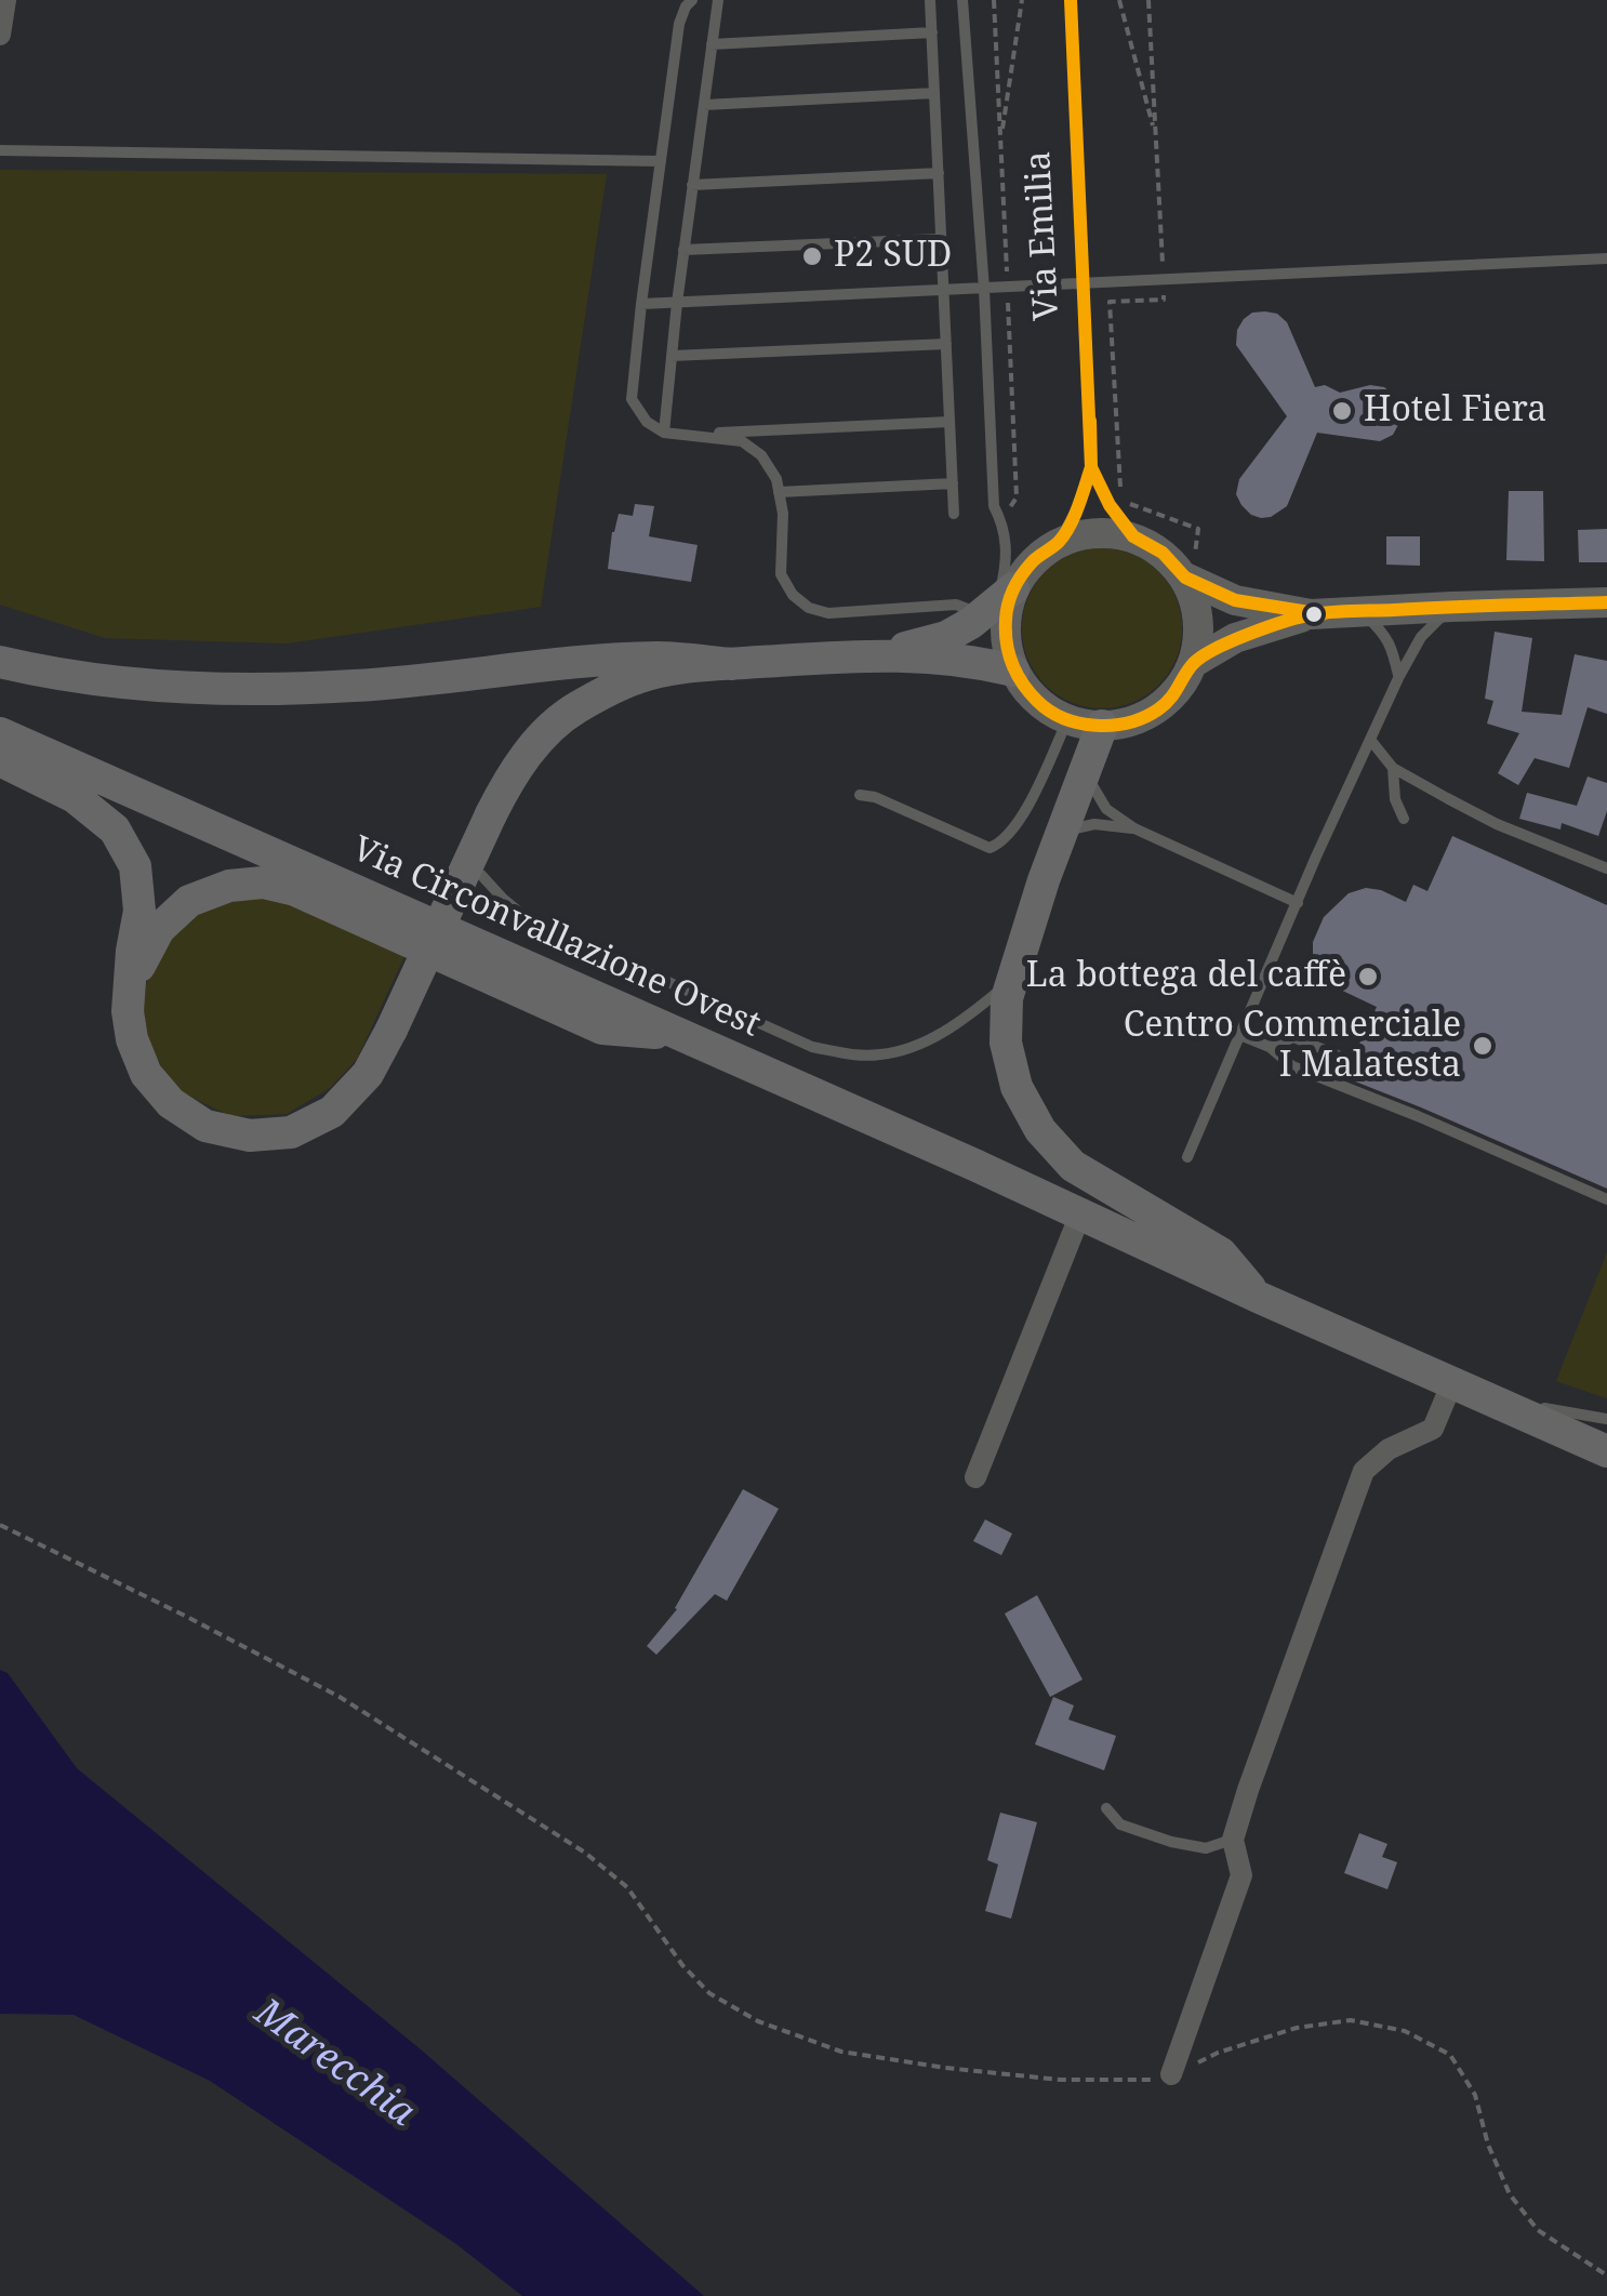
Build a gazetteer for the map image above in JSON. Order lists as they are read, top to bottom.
{
  "streets": {
    "main road": ["Via Circonvallazione Ovest"],
    "lane": ["Via Emilia"]
  },
  "water": ["Marecchia"],
  "places": [
    "P2 SUD",
    "Hotel Fiera",
    "La bottega del caffè",
    "Centro Commerciale I Malatesta"
  ]
}
